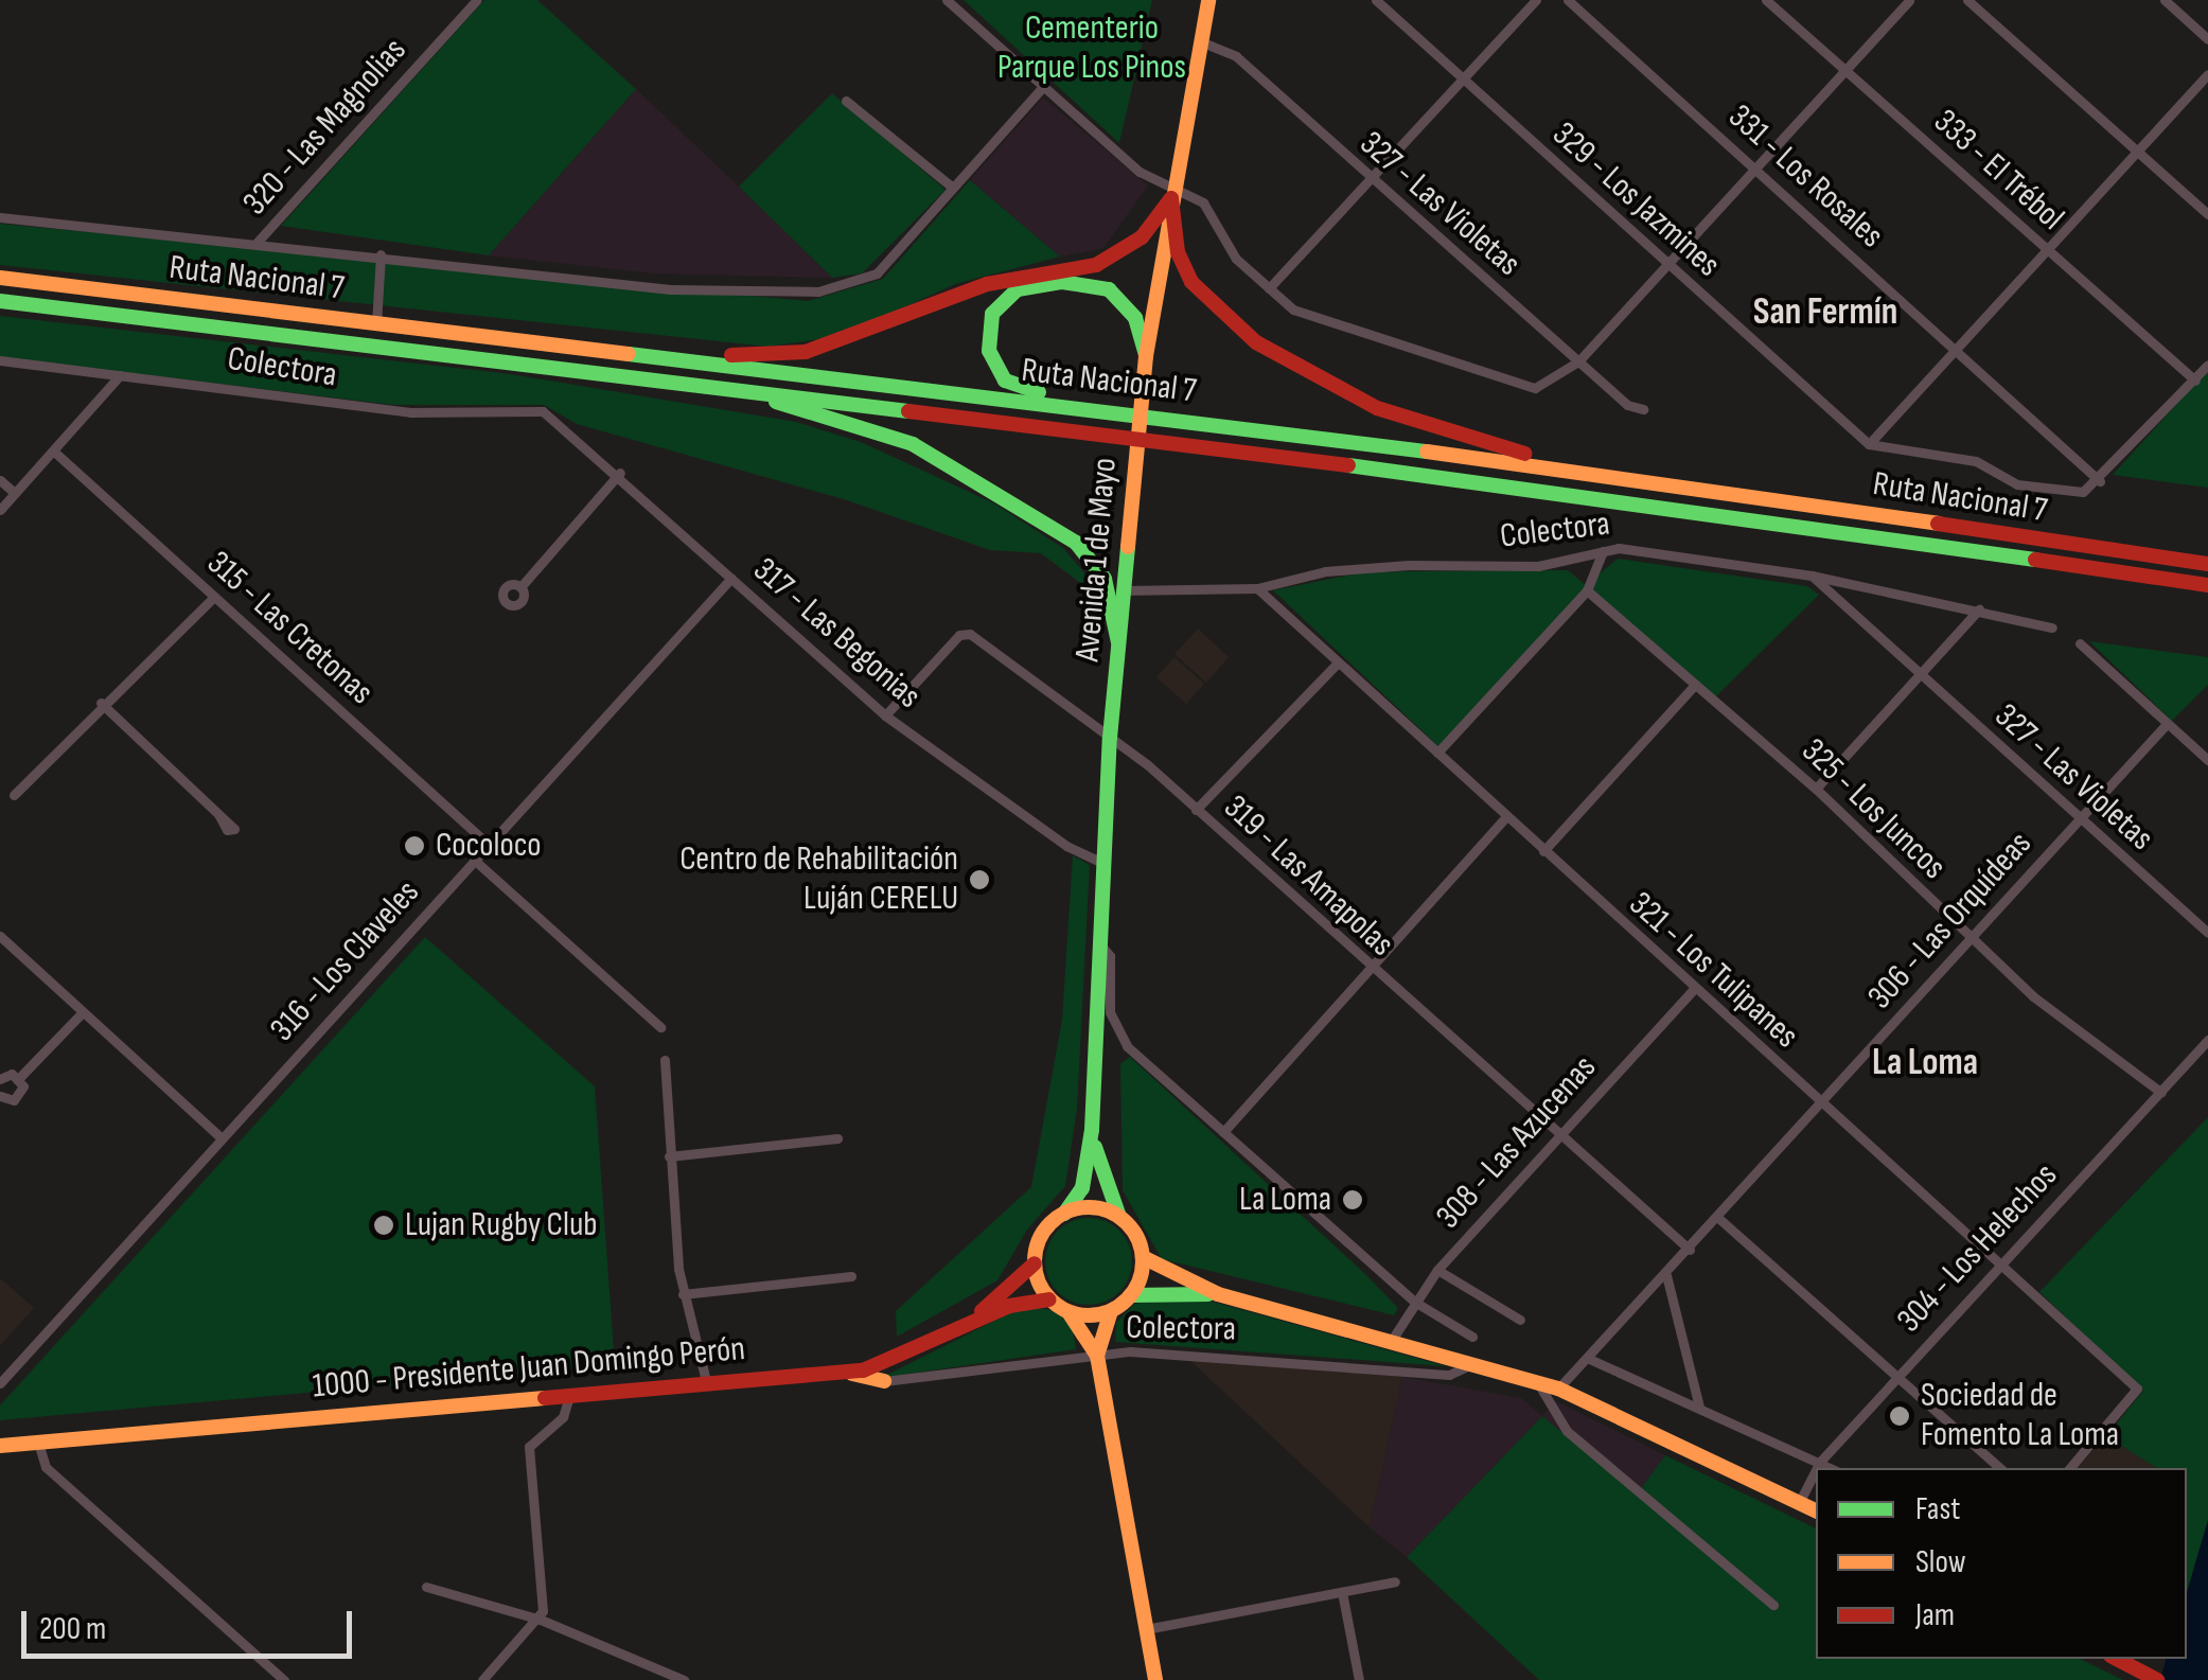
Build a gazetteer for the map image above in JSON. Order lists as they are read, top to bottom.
{
  "streets": {
    "main road": ["Ruta Nacional 7", "Avenida 1 de Mayo", "1000 - Presidente Juan Domingo Perón"],
    "street": [
      "320 - Las Magnolias",
      "333 - El Trébol",
      "331 - Los Rosales",
      "329 - Los Jazmines",
      "327 - Las Violetas",
      "Colectora",
      "315 - Las Cretonas",
      "317 - Las Begonias",
      "325 - Los Juncos",
      "319 - Las Amapolas",
      "306 - Las Orquídeas",
      "316 - Los Claveles",
      "321 - Los Tulipanes",
      "308 - Las Azucenas",
      "304 - Los Helechos"
    ]
  },
  "crossings": [
    ["327 - Las Violetas", "Colectora"],
    ["327 - Las Violetas", "Avenida 1 de Mayo"],
    ["327 - Las Violetas", "306 - Las Orquídeas"],
    ["Ruta Nacional 7", "Colectora"],
    ["Colectora", "Avenida 1 de Mayo"],
    ["Colectora", "317 - Las Begonias"],
    ["Colectora", "321 - Los Tulipanes"],
    ["Avenida 1 de Mayo", "317 - Las Begonias"],
    ["Avenida 1 de Mayo", "319 - Las Amapolas"],
    ["Avenida 1 de Mayo", "1000 - Presidente Juan Domingo Perón"],
    ["315 - Las Cretonas", "316 - Los Claveles"],
    ["317 - Las Begonias", "319 - Las Amapolas"],
    ["317 - Las Begonias", "316 - Los Claveles"],
    ["325 - Los Juncos", "306 - Las Orquídeas"],
    ["325 - Los Juncos", "304 - Los Helechos"],
    ["319 - Las Amapolas", "306 - Las Orquídeas"],
    ["319 - Las Amapolas", "308 - Las Azucenas"],
    ["306 - Las Orquídeas", "321 - Los Tulipanes"],
    ["321 - Los Tulipanes", "308 - Las Azucenas"],
    ["321 - Los Tulipanes", "304 - Los Helechos"]
  ],
  "districts": ["San Fermín", "La Loma"],
  "parks": ["Cementerio Parque Los Pinos"],
  "places": [
    "Cocoloco",
    "Centro de Rehabilitación Luján CERELU",
    "La Loma",
    "Lujan Rugby Club",
    "Sociedad de Fomento La Loma"
  ],
  "legend": ["Fast", "Slow", "Jam"],
  "scale_bar": "200 m"
}
